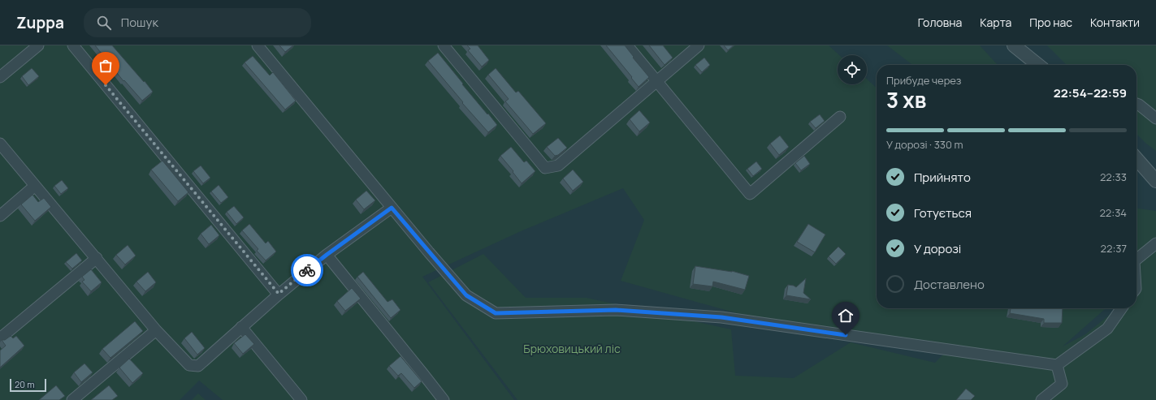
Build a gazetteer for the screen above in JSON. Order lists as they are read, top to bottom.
{
  "parks": ["Брюховицький ліс"],
  "scale_bar": "20 m",
  "page": {
    "header": "Zuppa",
    "search": "Пошук",
    "nav": [
      "Головна",
      "Карта",
      "Про нас",
      "Контакти"
    ],
    "heading": ["3 хв", "Прибуде через", "22:54–22:59"],
    "bar": "У дорозі · 330 m",
    "list": [
      ["Прийнято", "22:33"],
      ["Готується", "22:34"],
      ["У дорозі", "22:37"],
      "Доставлено"
    ],
    "scale": "20 m"
  }
}
